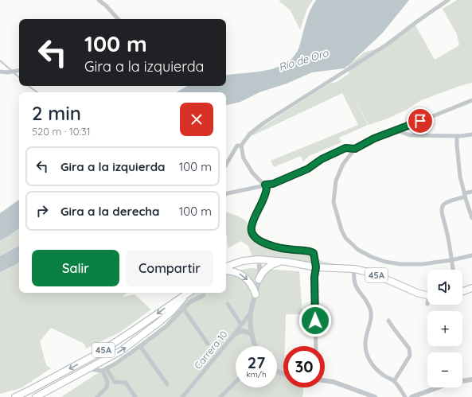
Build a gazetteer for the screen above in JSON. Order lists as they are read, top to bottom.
{
  "streets": {
    "highway": ["45A"],
    "street": ["Carrera 10"]
  },
  "water": ["Río de Oro"],
  "page": {
    "turn": ["100 m", "Gira a la izquierda"],
    "heading": ["2 min", "520 m · 10:31"],
    "list": [
      {
        "name": "Gira a la izquierda",
        "value": "100 m"
      },
      {
        "name": "Gira a la derecha",
        "value": "100 m"
      }
    ],
    "buttons": ["Salir", "Compartir"],
    "map_buttons": ["+", "−"],
    "speed": "27 km/h",
    "limit": "30"
  }
}
